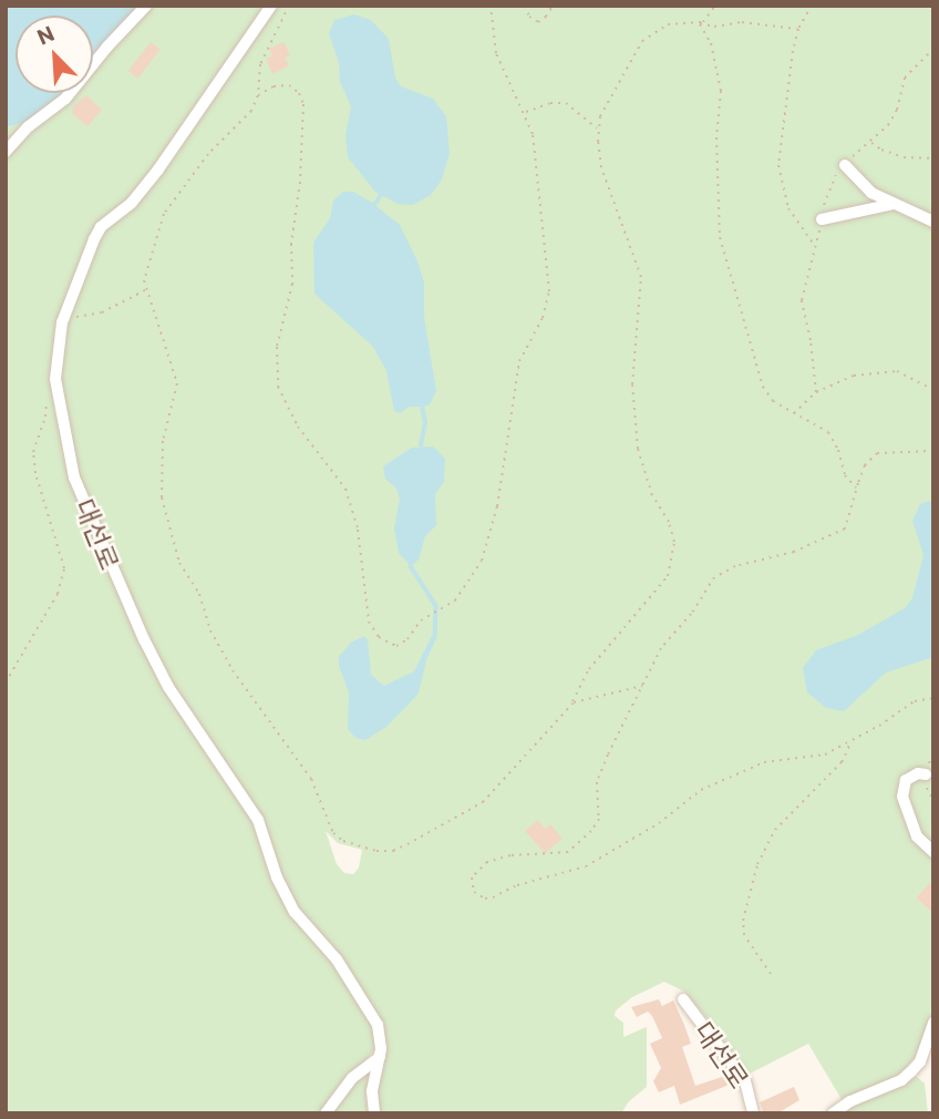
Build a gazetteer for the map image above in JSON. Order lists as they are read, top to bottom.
{
  "streets": {
    "lane": ["대선로"]
  },
  "north": "top left"
}
